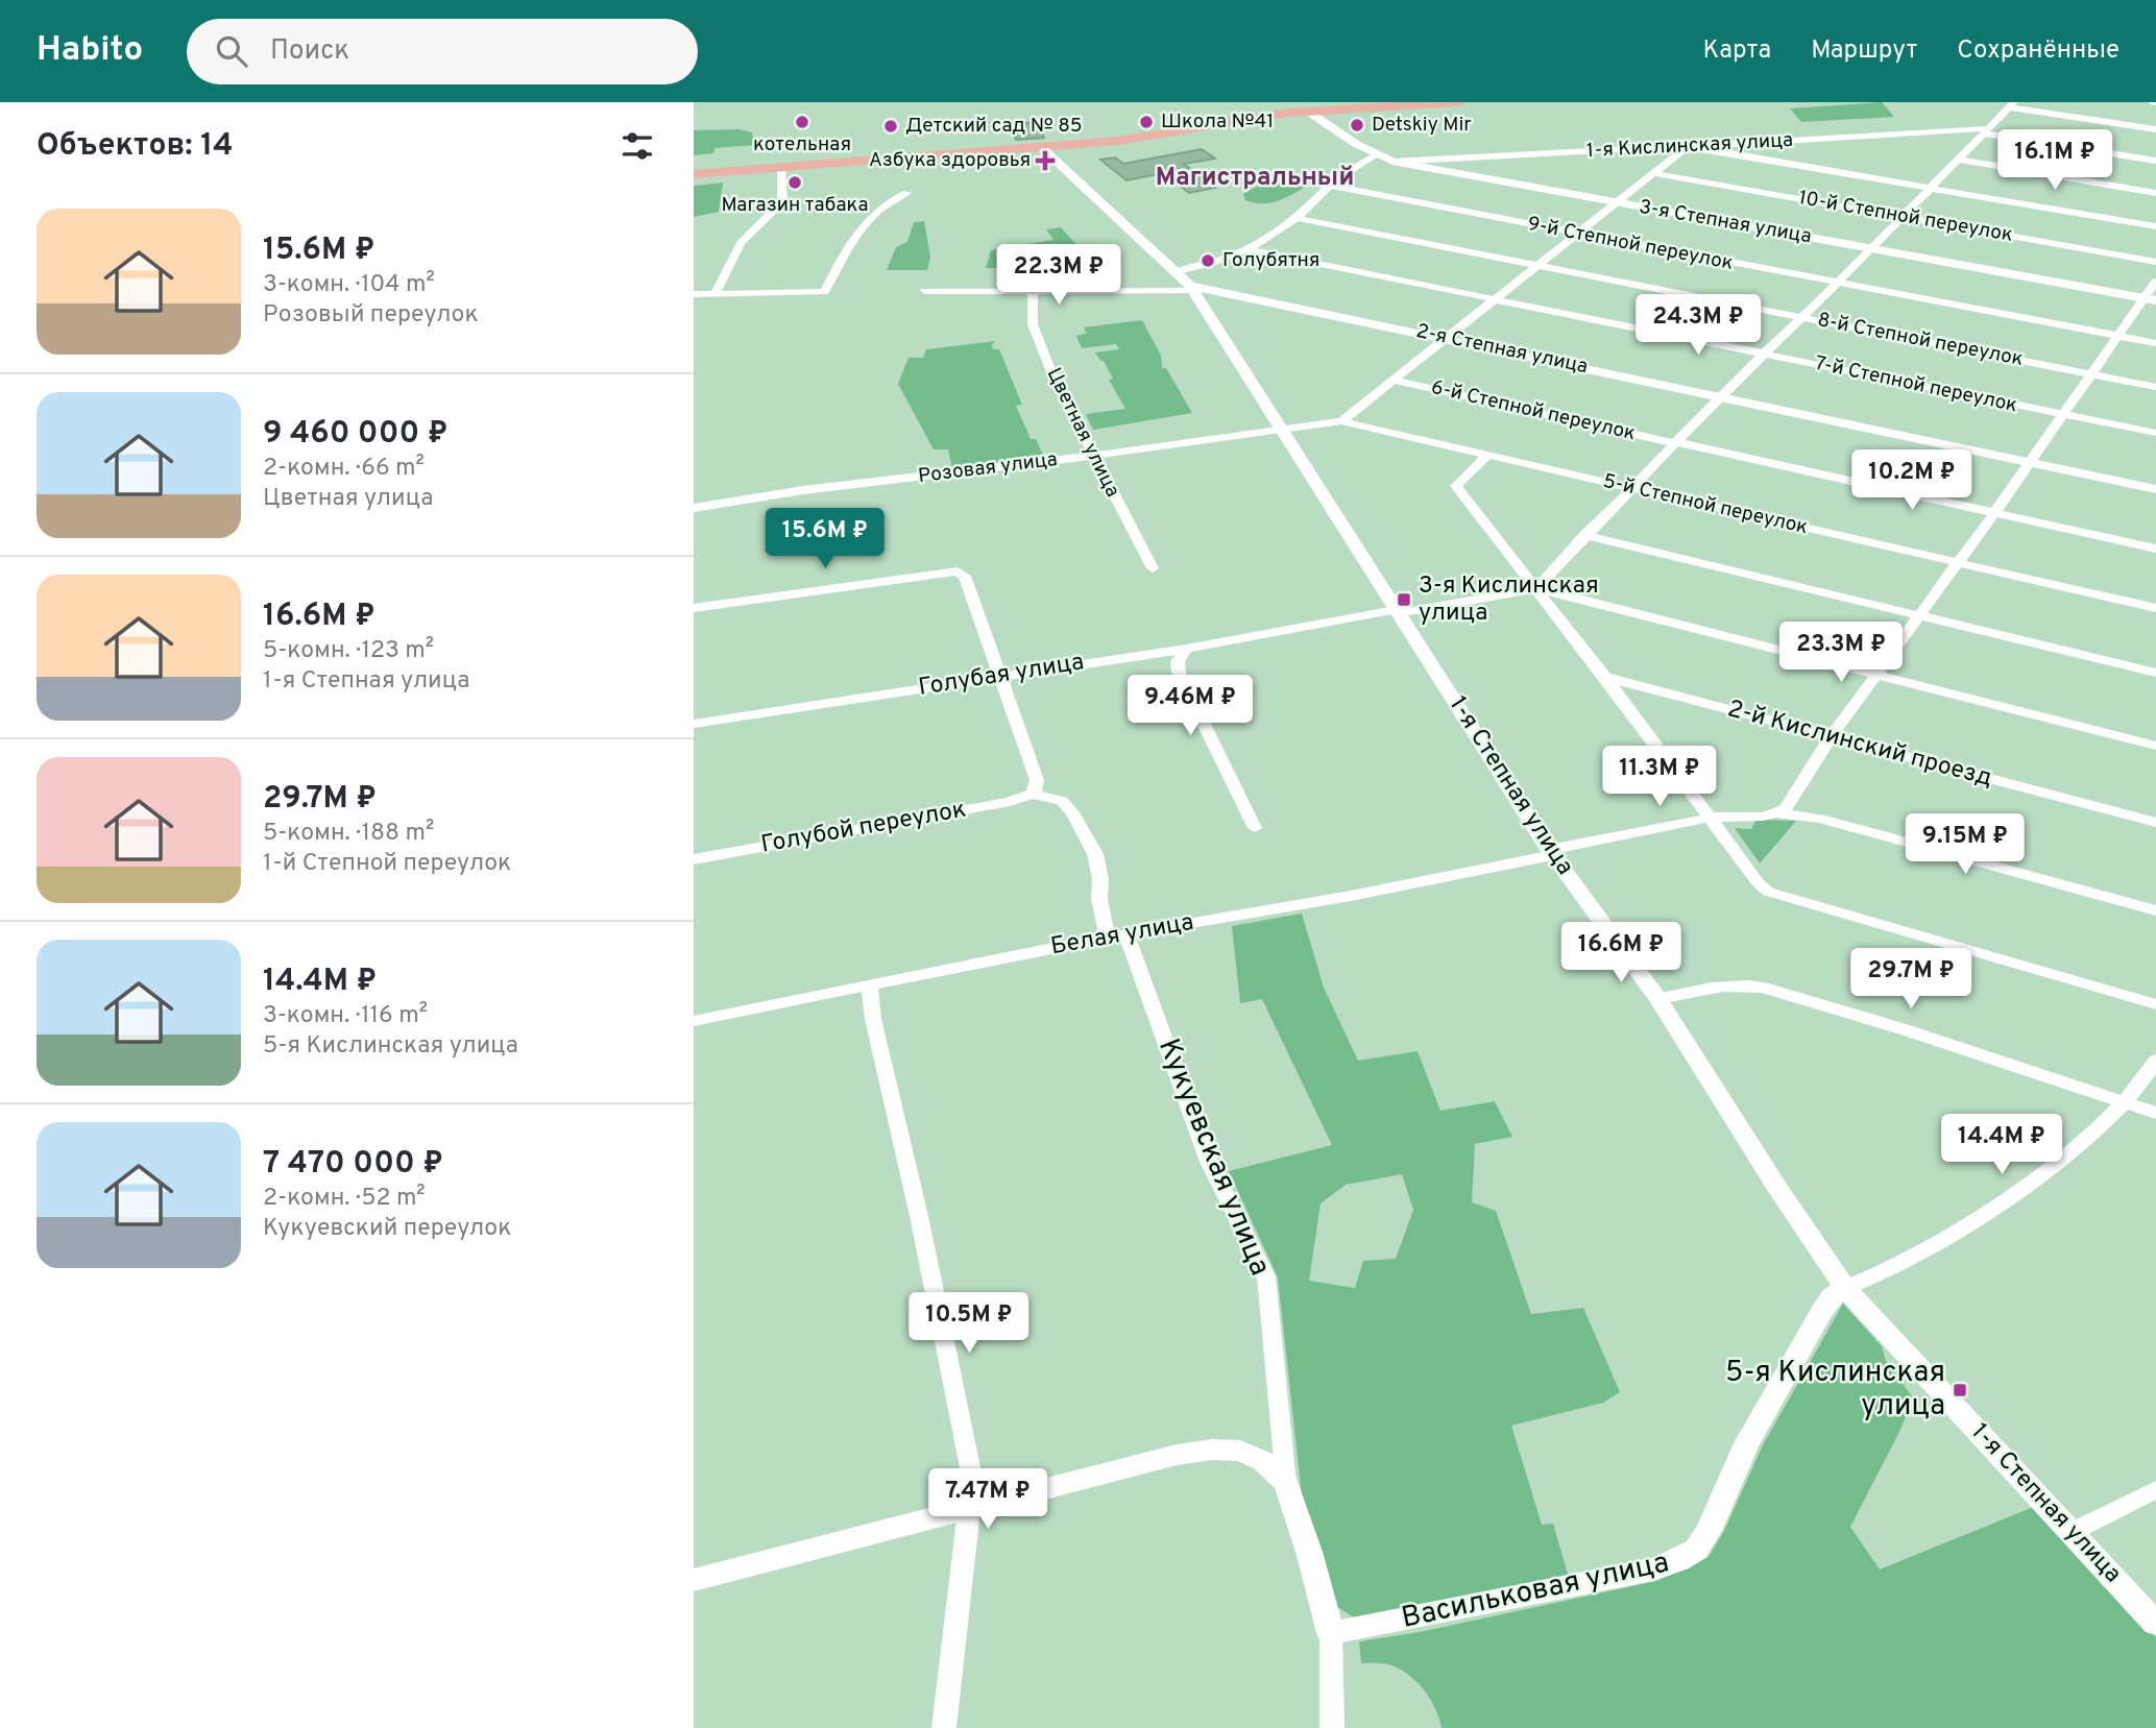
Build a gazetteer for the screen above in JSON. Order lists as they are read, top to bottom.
{
  "streets": {
    "street": [
      "1-я Кислинская улица",
      "10-й Степной переулок",
      "3-я Степная улица",
      "9-й Степной переулок",
      "8-й Степной переулок",
      "2-я Степная улица",
      "7-й Степной переулок",
      "6-й Степной переулок",
      "Цветная улица",
      "Розовая улица",
      "5-й Степной переулок",
      "Голубая улица",
      "2-й Кислинский проезд",
      "1-я Степная улица",
      "Голубой переулок",
      "Белая улица",
      "Кукуевская улица",
      "Васильковая улица"
    ]
  },
  "crossings": [
    ["1-я Кислинская улица", "3-я Степная улица"],
    ["2-я Степная улица", "1-я Степная улица"],
    ["Цветная улица", "Розовая улица"],
    ["Розовая улица", "5-й Степной переулок"],
    ["Розовая улица", "1-я Степная улица"],
    ["Голубая улица", "1-я Степная улица"],
    ["1-я Степная улица", "Белая улица"],
    ["1-я Степная улица", "Васильковая улица"],
    ["Голубой переулок", "Кукуевская улица"],
    ["Белая улица", "Кукуевская улица"],
    ["Кукуевская улица", "Васильковая улица"]
  ],
  "districts": ["Магистральный"],
  "places": {
    "other": [
      "котельная",
      "Школа №41",
      "Detskiy Mir",
      "Детский сад № 85",
      "Магазин табака",
      "Голубятня"
    ],
    "health": ["Азбука здоровья"],
    "transit": ["3-я Кислинская улица", "5-я Кислинская улица"]
  },
  "page": {
    "header": "Habito",
    "search": "Поиск",
    "nav": ["Карта", "Маршрут", "Сохранённые"],
    "heading": "Объектов: 14",
    "price": [
      "16.1M ₽",
      "22.3M ₽",
      "24.3M ₽",
      "10.2M ₽",
      "15.6M ₽",
      "23.3M ₽",
      "9.46M ₽",
      "11.3M ₽",
      "9.15M ₽",
      "16.6M ₽",
      "29.7M ₽",
      "14.4M ₽",
      "10.5M ₽",
      "7.47M ₽"
    ],
    "list": [
      {
        "name": "15.6M ₽",
        "note": "3-комн. · 104 m² · Розовый переулок"
      },
      {
        "name": "9 460 000 ₽",
        "note": "2-комн. · 66 m² · Цветная улица"
      },
      {
        "name": "16.6M ₽",
        "note": "5-комн. · 123 m² · 1-я Степная улица"
      },
      {
        "name": "29.7M ₽",
        "note": "5-комн. · 188 m² · 1-й Степной переулок"
      },
      {
        "name": "14.4M ₽",
        "note": "3-комн. · 116 m² · 5-я Кислинская улица"
      },
      {
        "name": "7 470 000 ₽",
        "note": "2-комн. · 52 m² · Кукуевский переулок"
      }
    ]
  }
}
